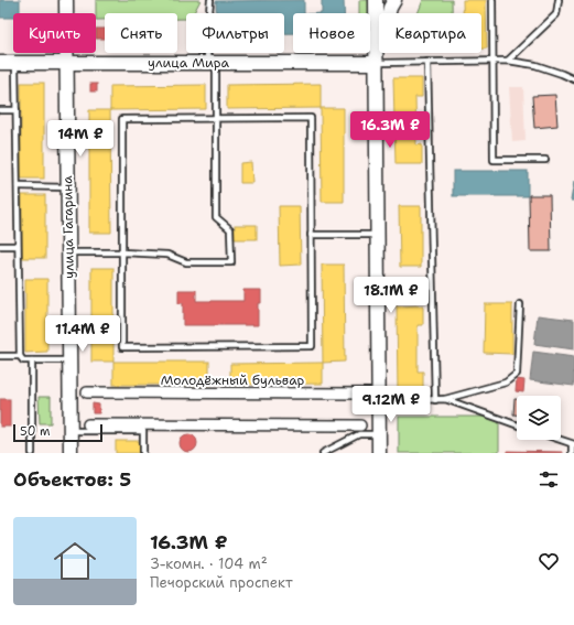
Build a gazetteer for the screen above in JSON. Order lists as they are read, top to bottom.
{
  "streets": {
    "main road": ["улица Мира", "улица Гагарина"],
    "street": ["Молодёжный бульвар"]
  },
  "crossings": [
    ["улица Мира", "улица Гагарина"]
  ],
  "scale_bar": "50 m",
  "page": {
    "chip": [
      "Купить",
      "Снять",
      "Фильтры",
      "Новое",
      "Квартира"
    ],
    "price": [
      "16.3M ₽",
      "14M ₽",
      "18.1M ₽",
      "11.4M ₽",
      "9.12M ₽"
    ],
    "scale": "50 m",
    "heading": "Объектов: 5",
    "list": [
      {
        "name": "16.3M ₽",
        "note": "3-комн. · 104 m² · Печорский проспект"
      }
    ]
  }
}
